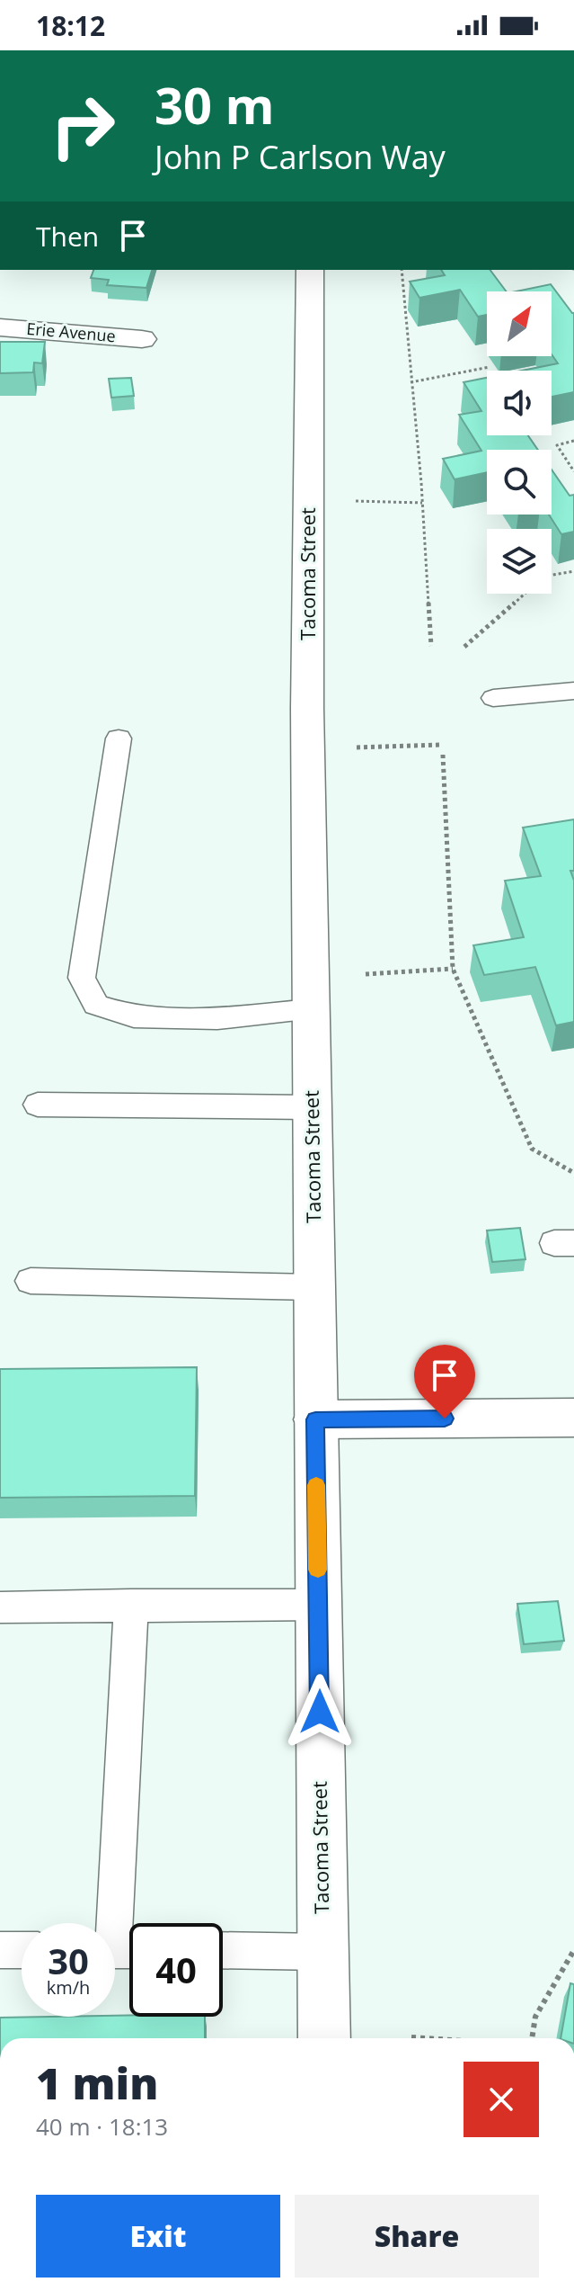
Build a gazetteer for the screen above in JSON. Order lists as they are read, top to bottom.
{
  "streets": {
    "street": ["Erie Avenue", "Tacoma Street"]
  },
  "north": "top right",
  "page": {
    "status": "18:12",
    "turn": ["30 m", "John P Carlson Way"],
    "then": "Then",
    "speed": "30 km/h",
    "limit": "40",
    "heading": ["1 min", "40 m · 18:13"],
    "buttons": ["Exit", "Share"]
  }
}
